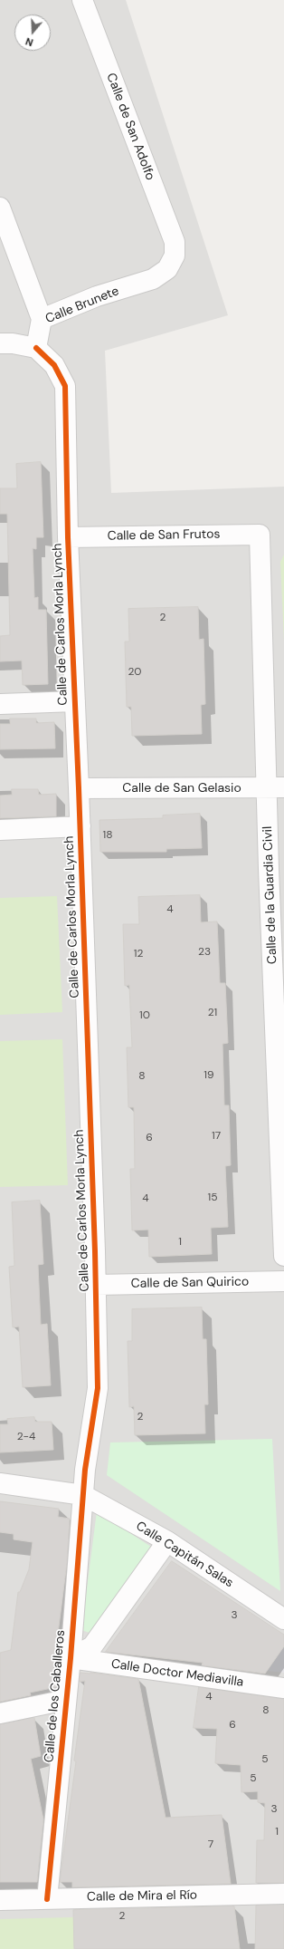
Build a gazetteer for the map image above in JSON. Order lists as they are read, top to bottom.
{
  "streets": {
    "street": [
      "Calle de San Adolfo",
      "Calle Brunete",
      "Calle de San Frutos",
      "Calle de Carlos Morla Lynch",
      "Calle de San Gelasio",
      "Calle de la Guardia Civil",
      "Calle de San Quirico",
      "Calle Capitán Salas",
      "Calle Doctor Mediavilla",
      "Calle de los Caballeros",
      "Calle de Mira el Río"
    ]
  },
  "crossings": [
    ["Calle de San Adolfo", "Calle Brunete"],
    ["Calle Brunete", "Calle de Carlos Morla Lynch"],
    ["Calle de San Frutos", "Calle de Carlos Morla Lynch"],
    ["Calle de San Frutos", "Calle de la Guardia Civil"],
    ["Calle de Carlos Morla Lynch", "Calle de San Gelasio"],
    ["Calle de Carlos Morla Lynch", "Calle de San Quirico"],
    ["Calle de Carlos Morla Lynch", "Calle Capitán Salas"],
    ["Calle de Carlos Morla Lynch", "Calle de los Caballeros"],
    ["Calle de San Gelasio", "Calle de la Guardia Civil"],
    ["Calle Capitán Salas", "Calle de los Caballeros"],
    ["Calle Doctor Mediavilla", "Calle de los Caballeros"],
    ["Calle de los Caballeros", "Calle de Mira el Río"]
  ],
  "house_numbers": [
    "2",
    "20",
    "18",
    "4",
    "23",
    "12",
    "21",
    "10",
    "19",
    "8",
    "17",
    "6",
    "15",
    "4",
    "1",
    "2",
    "2-4",
    "3",
    "4",
    "8",
    "6",
    "5",
    "5",
    "3",
    "1",
    "7",
    "2"
  ],
  "north": "bottom"
}
